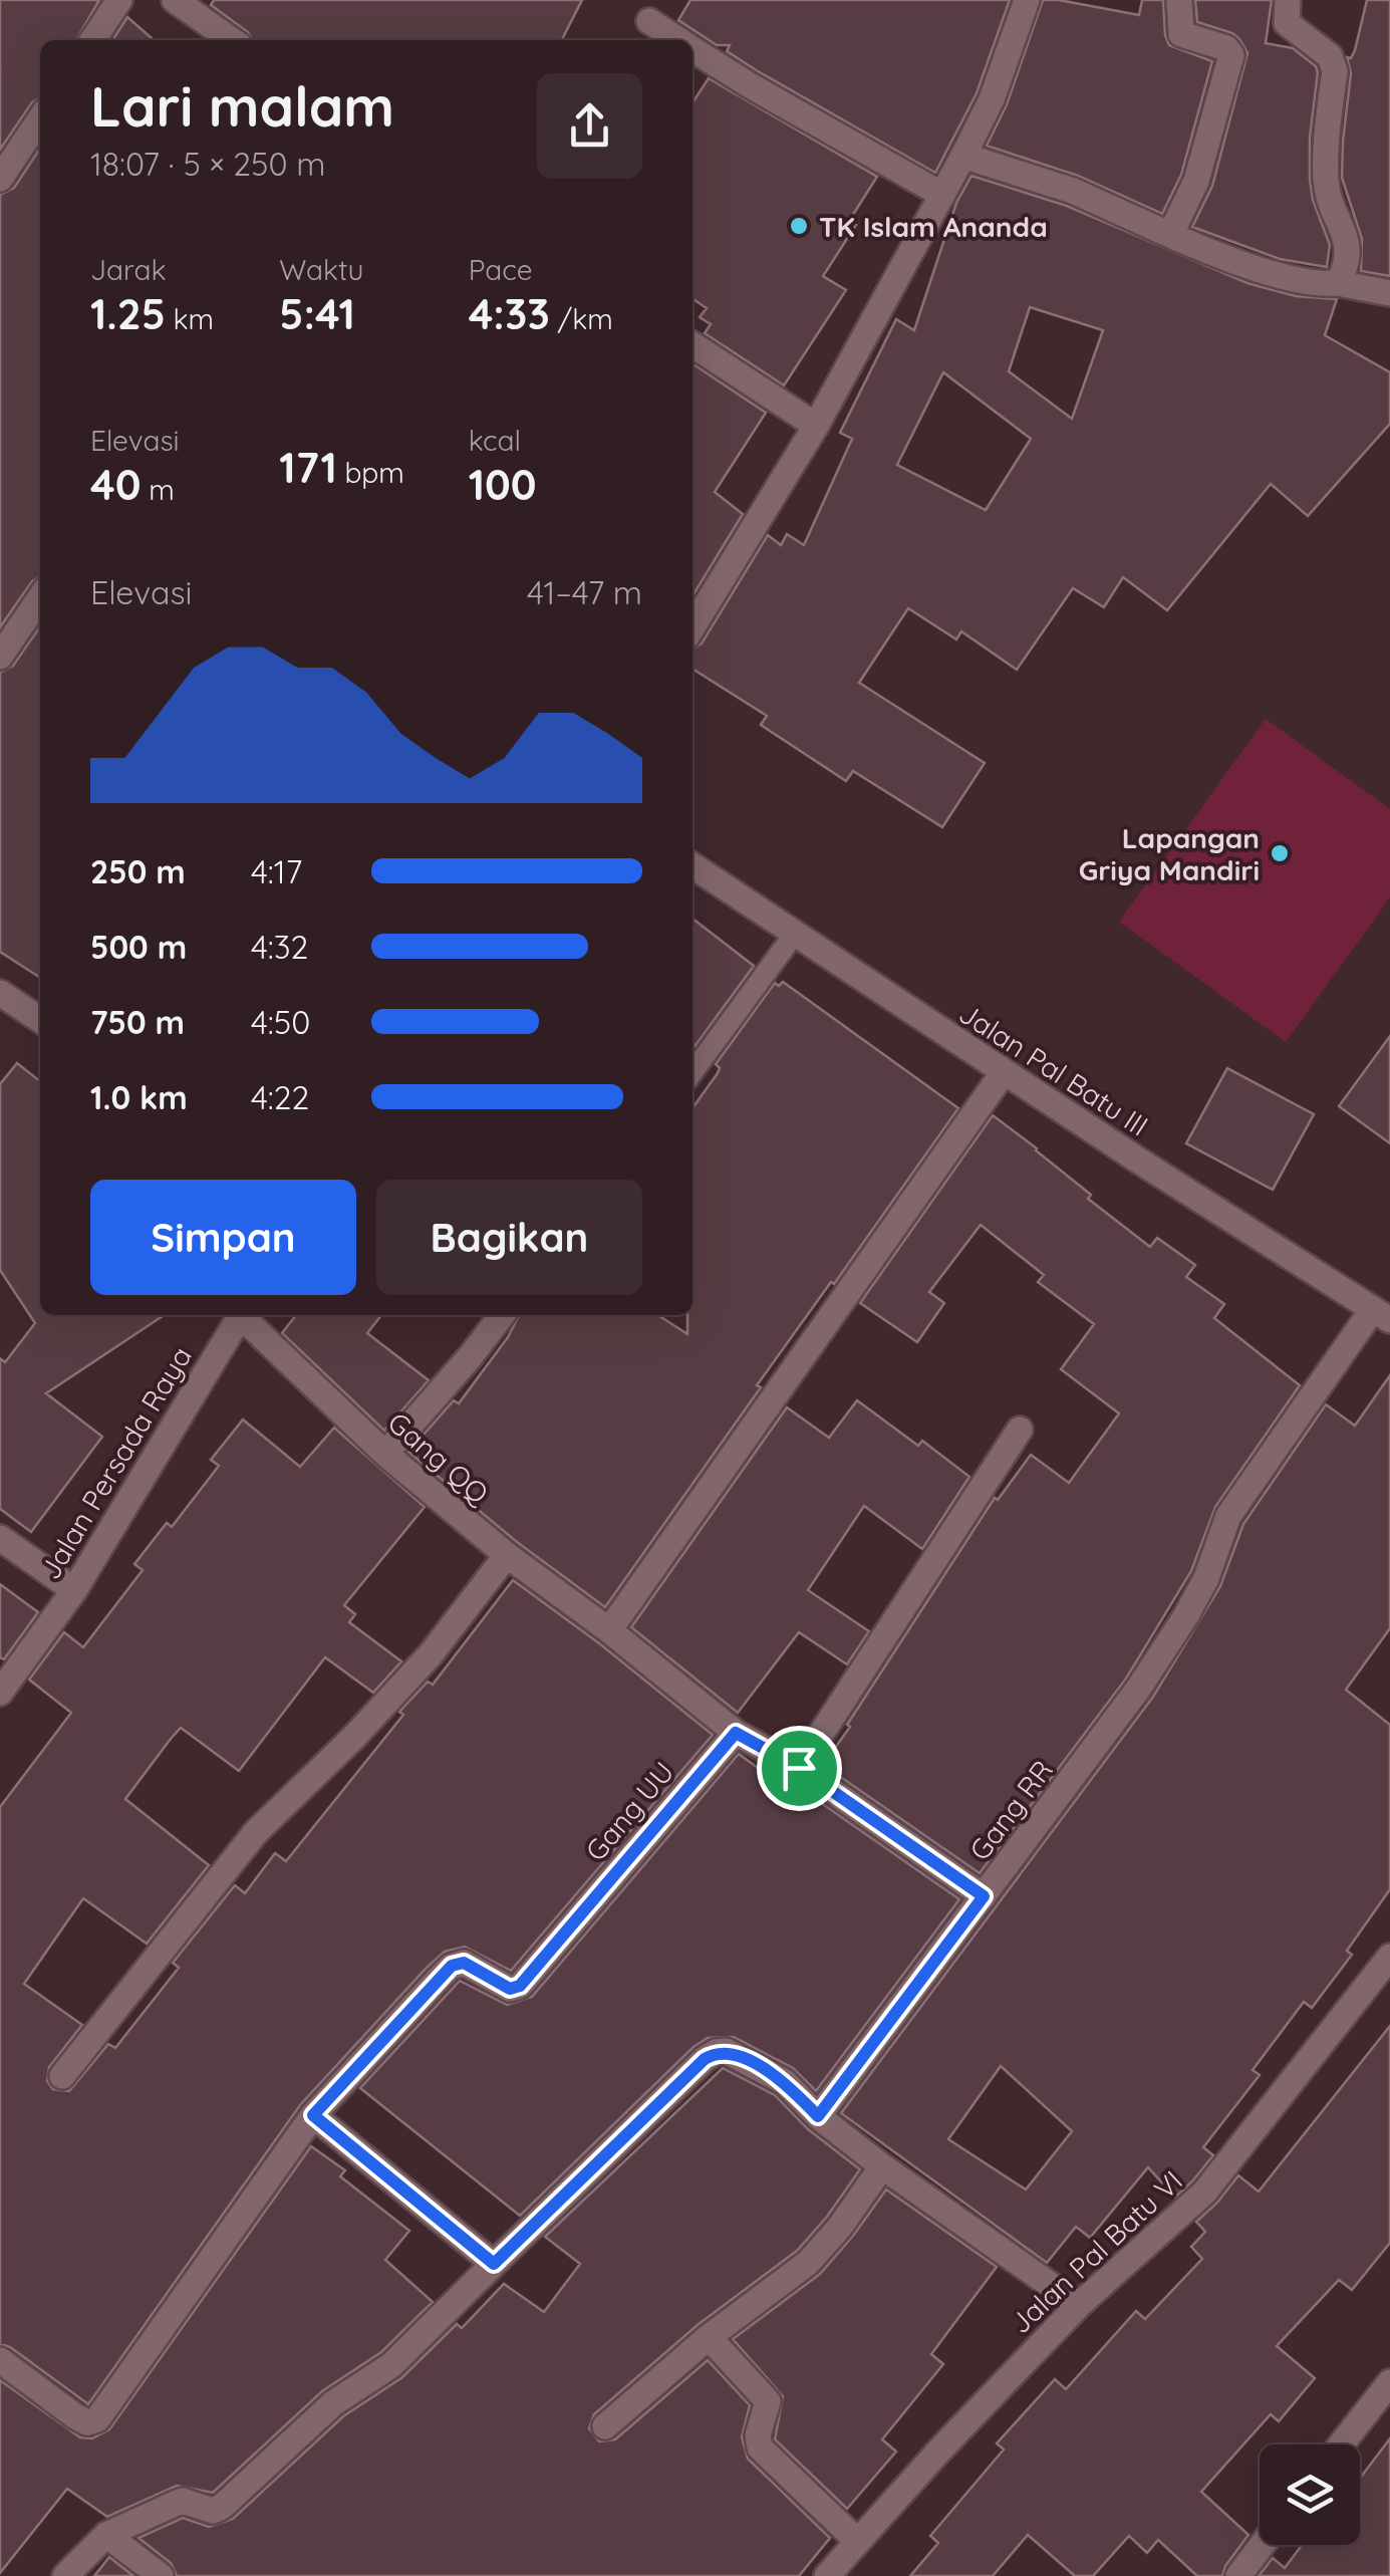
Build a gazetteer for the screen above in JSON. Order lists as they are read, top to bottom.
{
  "streets": {
    "street": [
      "Jalan Pal Batu III",
      "Gang QQ",
      "Jalan Persada Raya",
      "Gang RR",
      "Gang UU",
      "Jalan Pal Batu VI"
    ]
  },
  "crossings": [
    ["Jalan Pal Batu III", "Gang RR"]
  ],
  "places": ["TK Islam Ananda", "Lapangan Griya Mandiri"],
  "page": {
    "heading": ["Lari malam", "18:07 · 5 × 250 m"],
    "stats": [
      ["Jarak", "1.25 km"],
      ["Waktu", "5:41"],
      ["Pace", "4:33 /km"],
      ["Elevasi", "40 m"],
      ["171 bpm"],
      ["kcal", "100"]
    ],
    "chart": ["Elevasi", "41–47 m"],
    "list": [
      {
        "name": "250 m",
        "note": "4:17"
      },
      {
        "name": "500 m",
        "note": "4:32"
      },
      {
        "name": "750 m",
        "note": "4:50"
      },
      {
        "name": "1.0 km",
        "note": "4:22"
      }
    ],
    "buttons": ["Simpan", "Bagikan"]
  }
}
